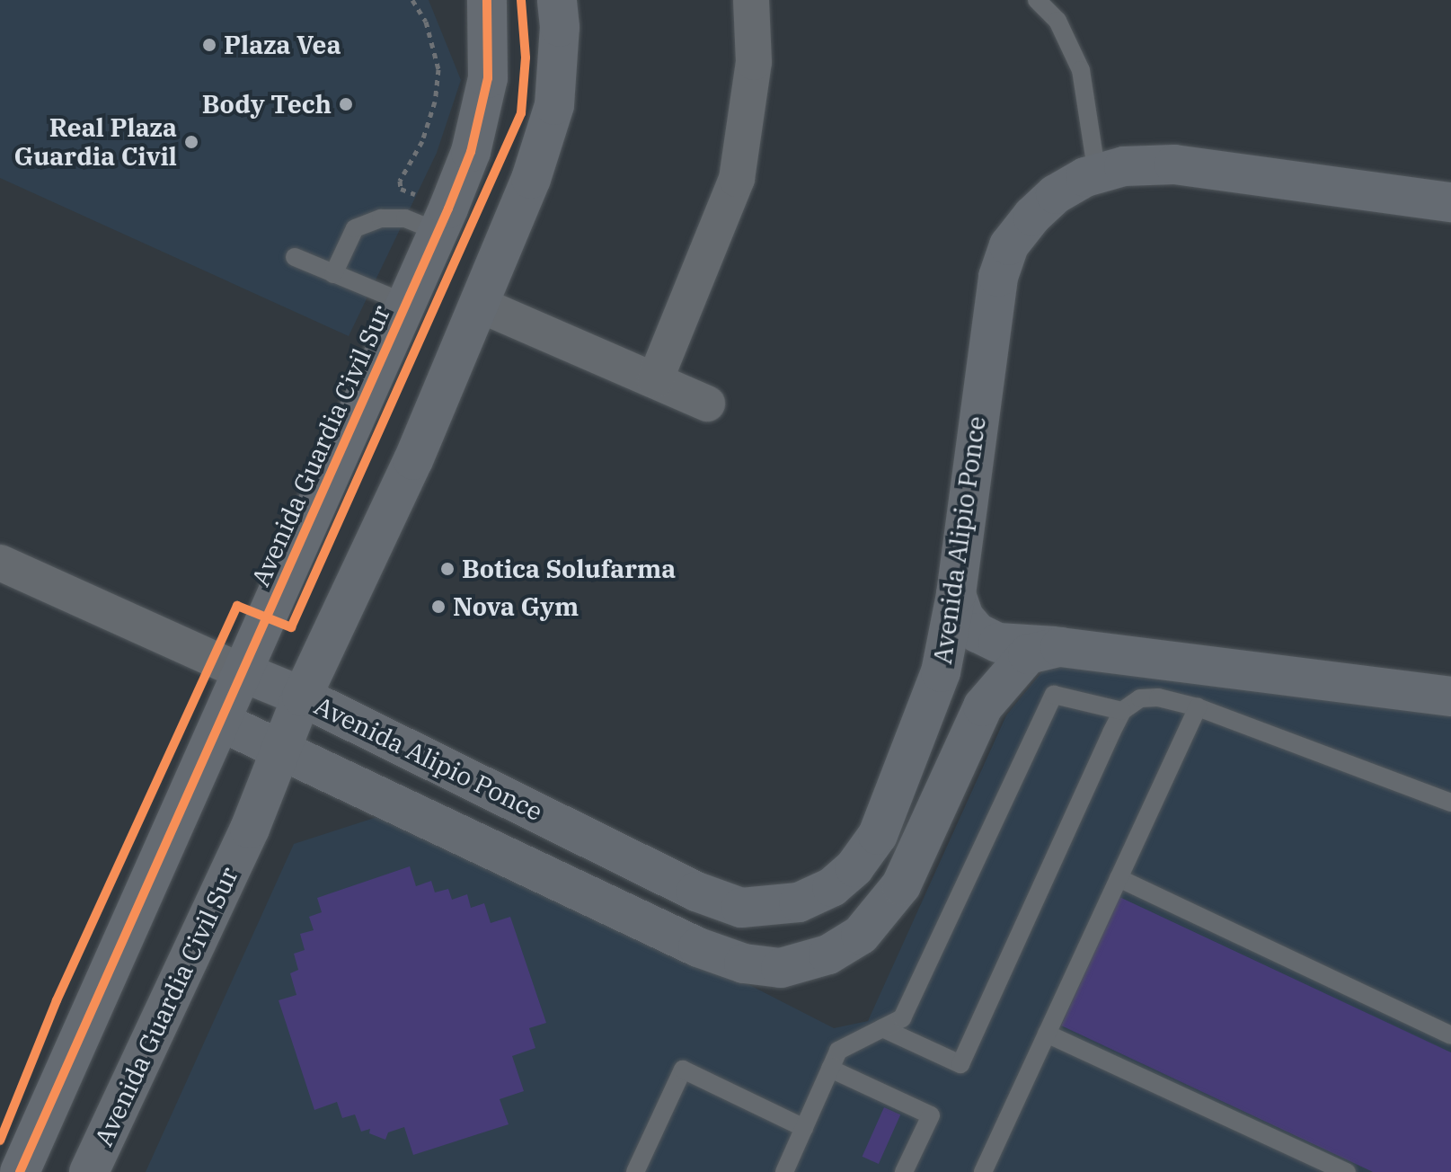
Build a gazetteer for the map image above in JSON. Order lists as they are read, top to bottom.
{
  "streets": {
    "main road": ["Avenida Guardia Civil Sur", "Avenida Alipio Ponce"]
  },
  "crossings": [
    ["Avenida Guardia Civil Sur", "Avenida Alipio Ponce"]
  ],
  "places": [
    "Plaza Vea",
    "Body Tech",
    "Real Plaza Guardia Civil",
    "Botica Solufarma",
    "Nova Gym"
  ]
}
